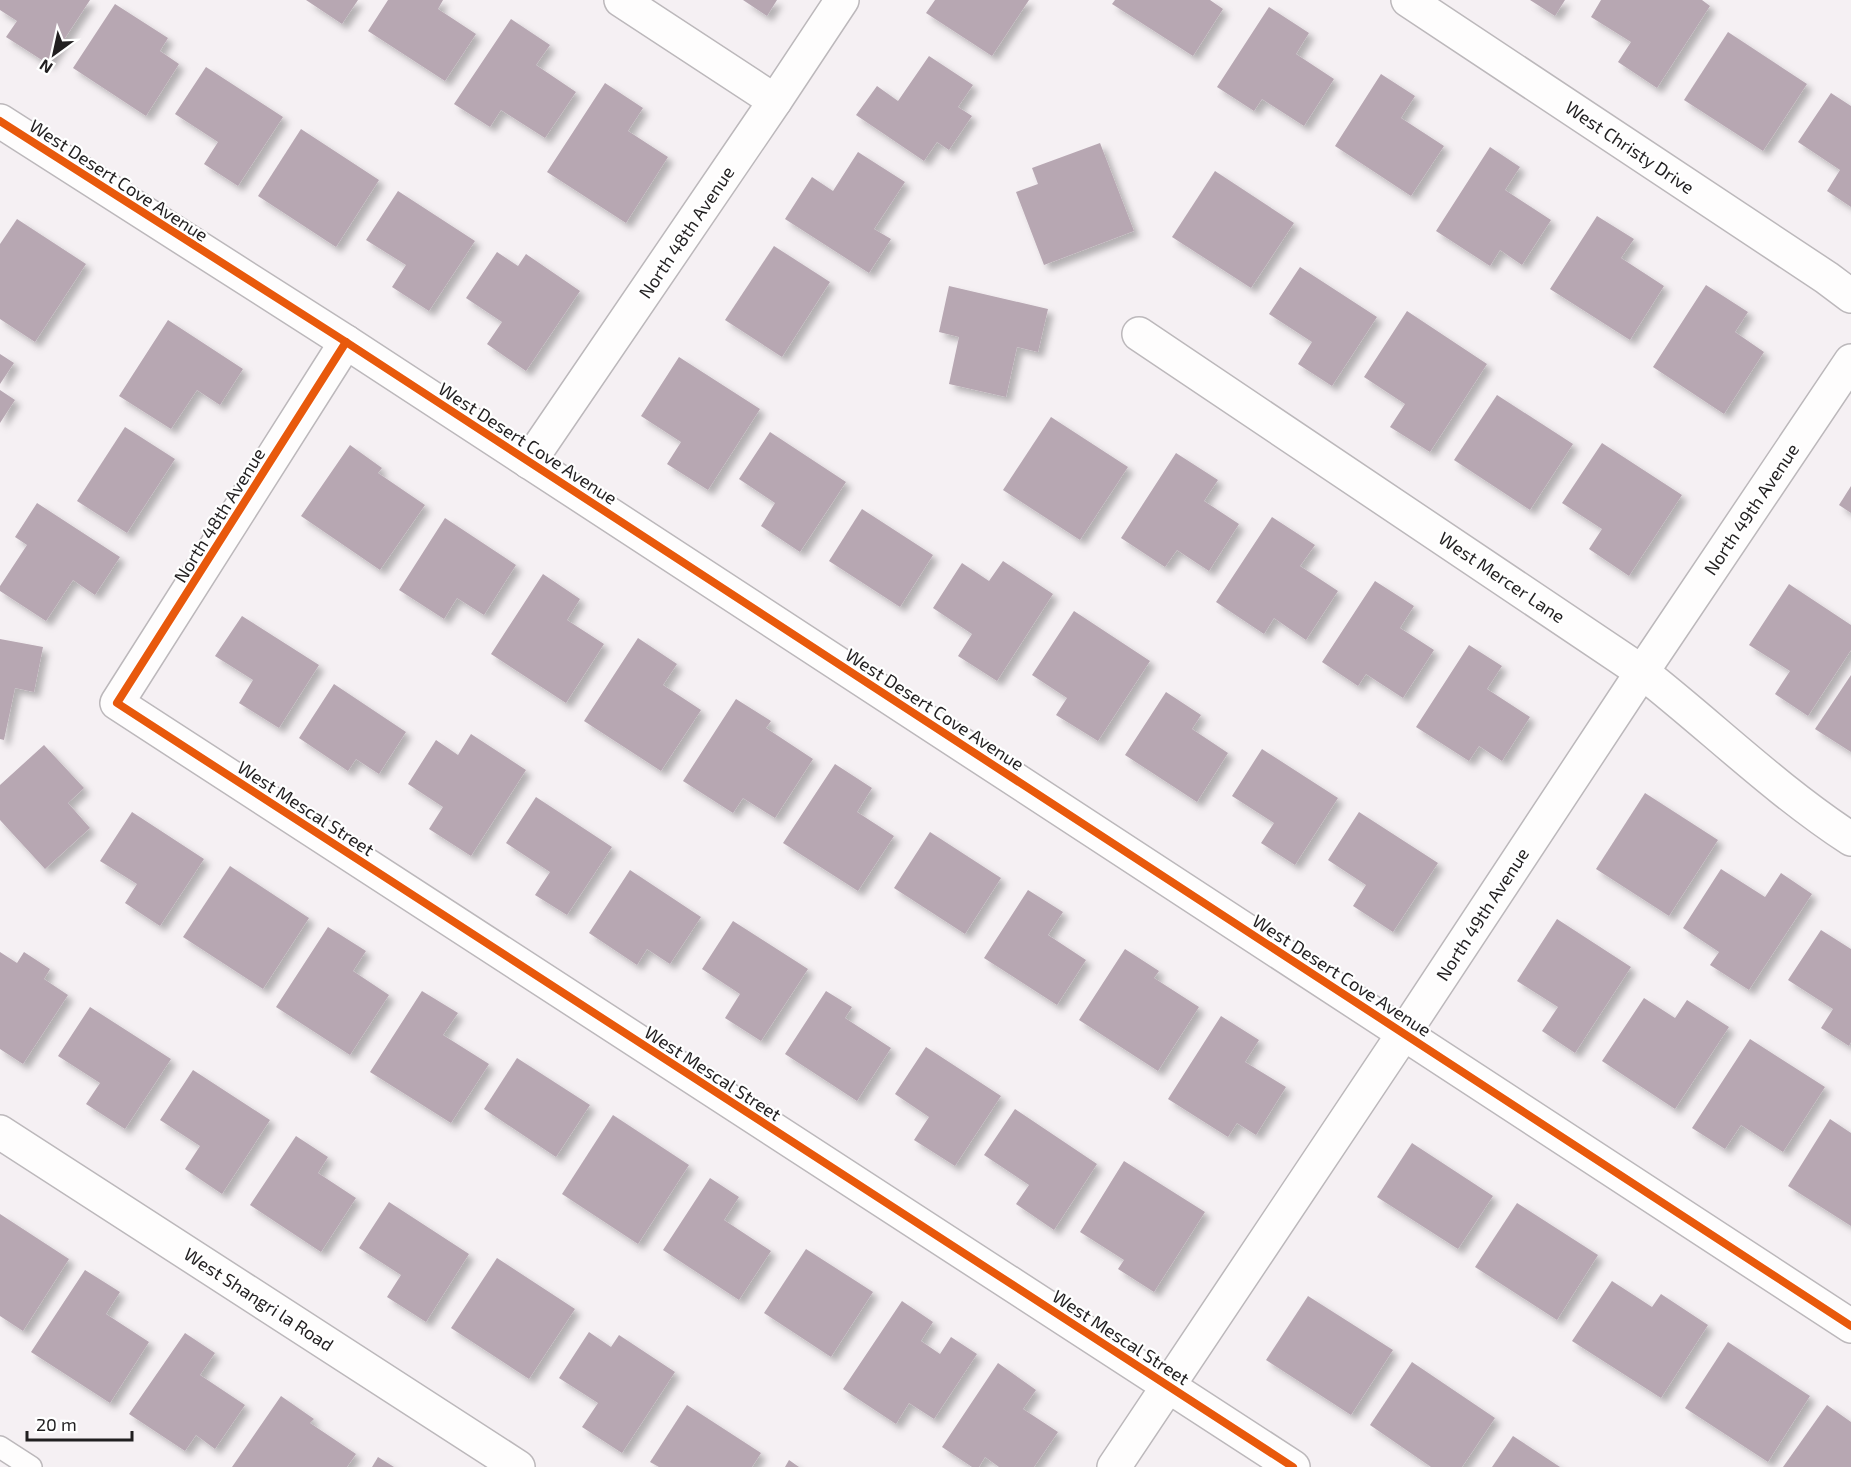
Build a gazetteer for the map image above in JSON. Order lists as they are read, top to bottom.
{
  "streets": {
    "street": [
      "West Christy Drive",
      "West Desert Cove Avenue",
      "North 48th Avenue",
      "North 49th Avenue",
      "West Mercer Lane",
      "West Mescal Street",
      "West Shangri la Road"
    ]
  },
  "crossings": [
    ["West Desert Cove Avenue", "North 48th Avenue"],
    ["West Desert Cove Avenue", "North 49th Avenue"],
    ["North 48th Avenue", "West Mescal Street"],
    ["North 49th Avenue", "West Mercer Lane"],
    ["North 49th Avenue", "West Mescal Street"]
  ],
  "scale_bar": "20 m",
  "north": "bottom left"
}
